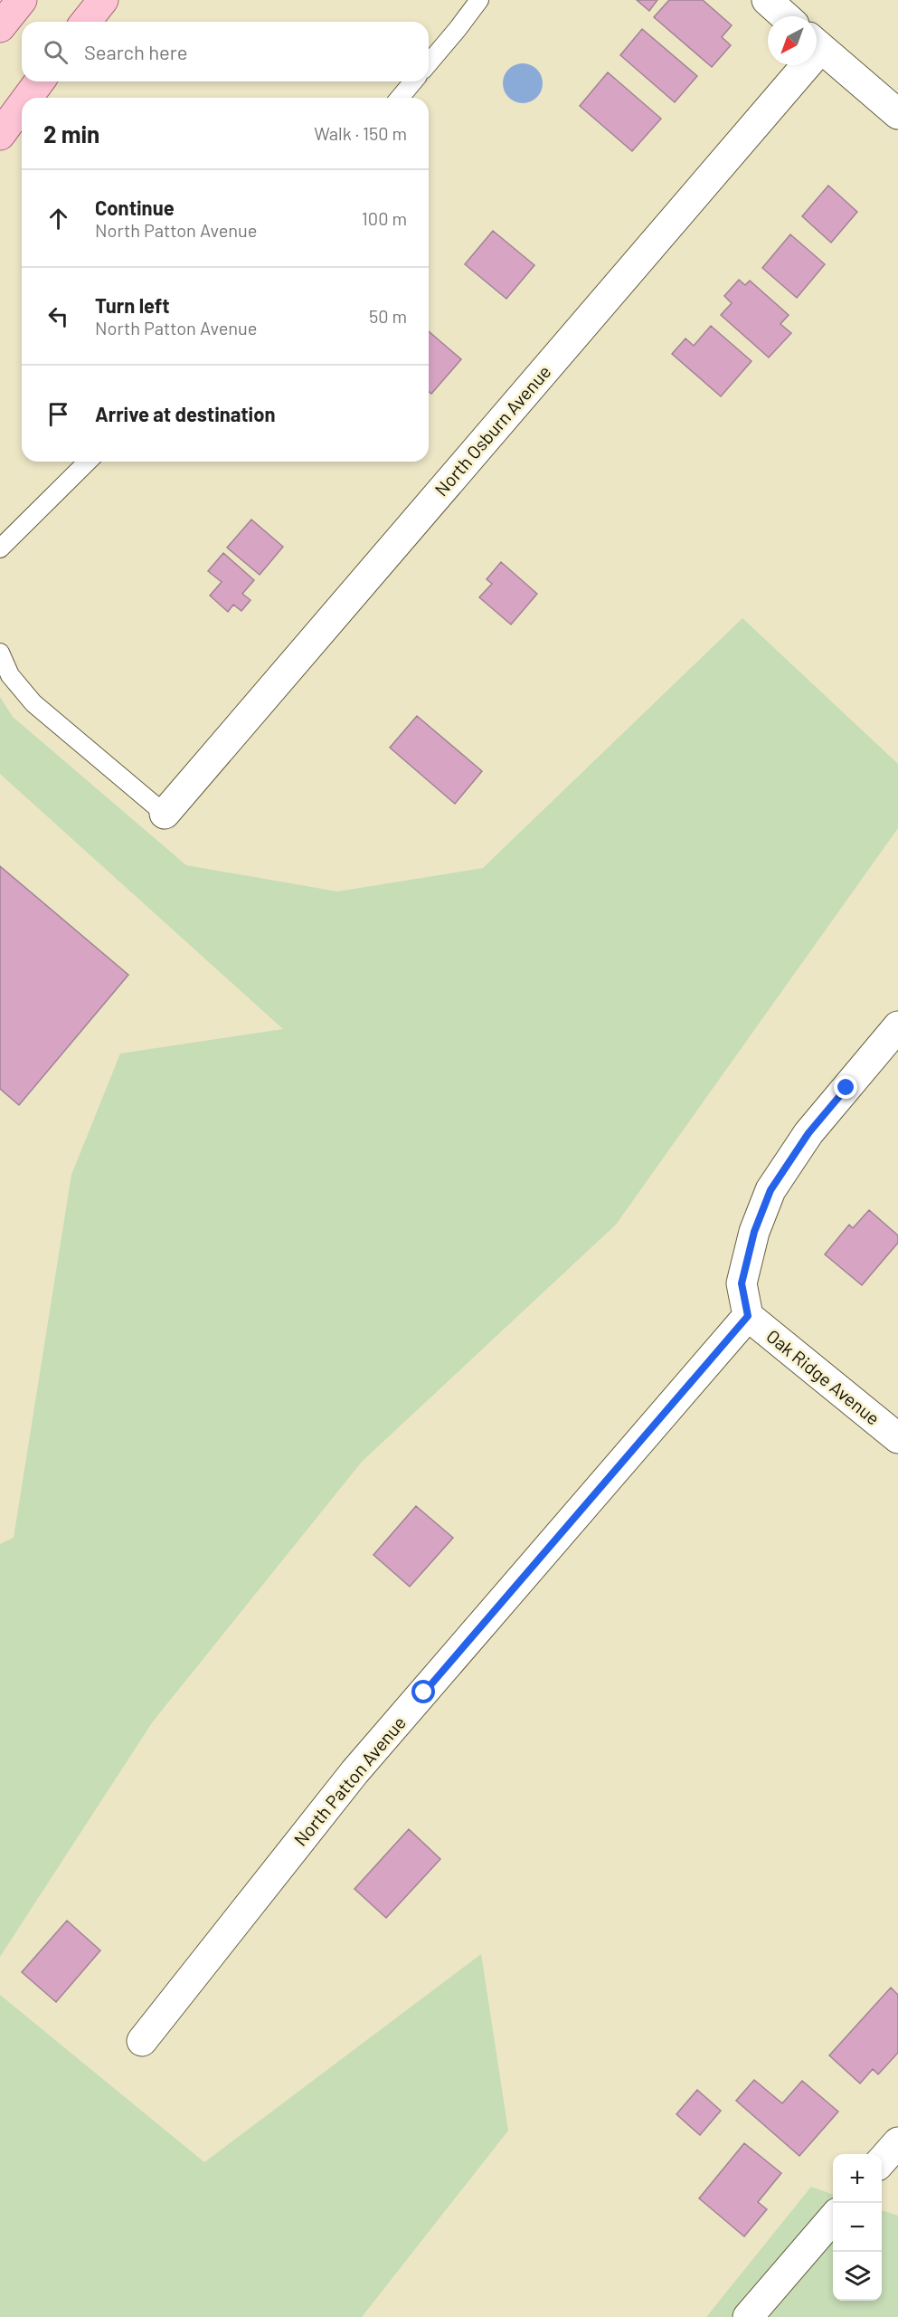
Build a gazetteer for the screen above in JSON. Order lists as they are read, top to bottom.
{
  "streets": {
    "street": ["North Osburn Avenue", "Oak Ridge Avenue", "North Patton Avenue"]
  },
  "crossings": [
    ["Oak Ridge Avenue", "North Patton Avenue"]
  ],
  "north": "bottom left",
  "page": {
    "search": "Search here",
    "heading": ["2 min", "Walk · 150 m"],
    "list": [
      ["Continue", "North Patton Avenue", "100 m"],
      ["Turn left", "North Patton Avenue", "50 m"],
      "Arrive at destination"
    ],
    "map_buttons": ["+", "−"]
  }
}
